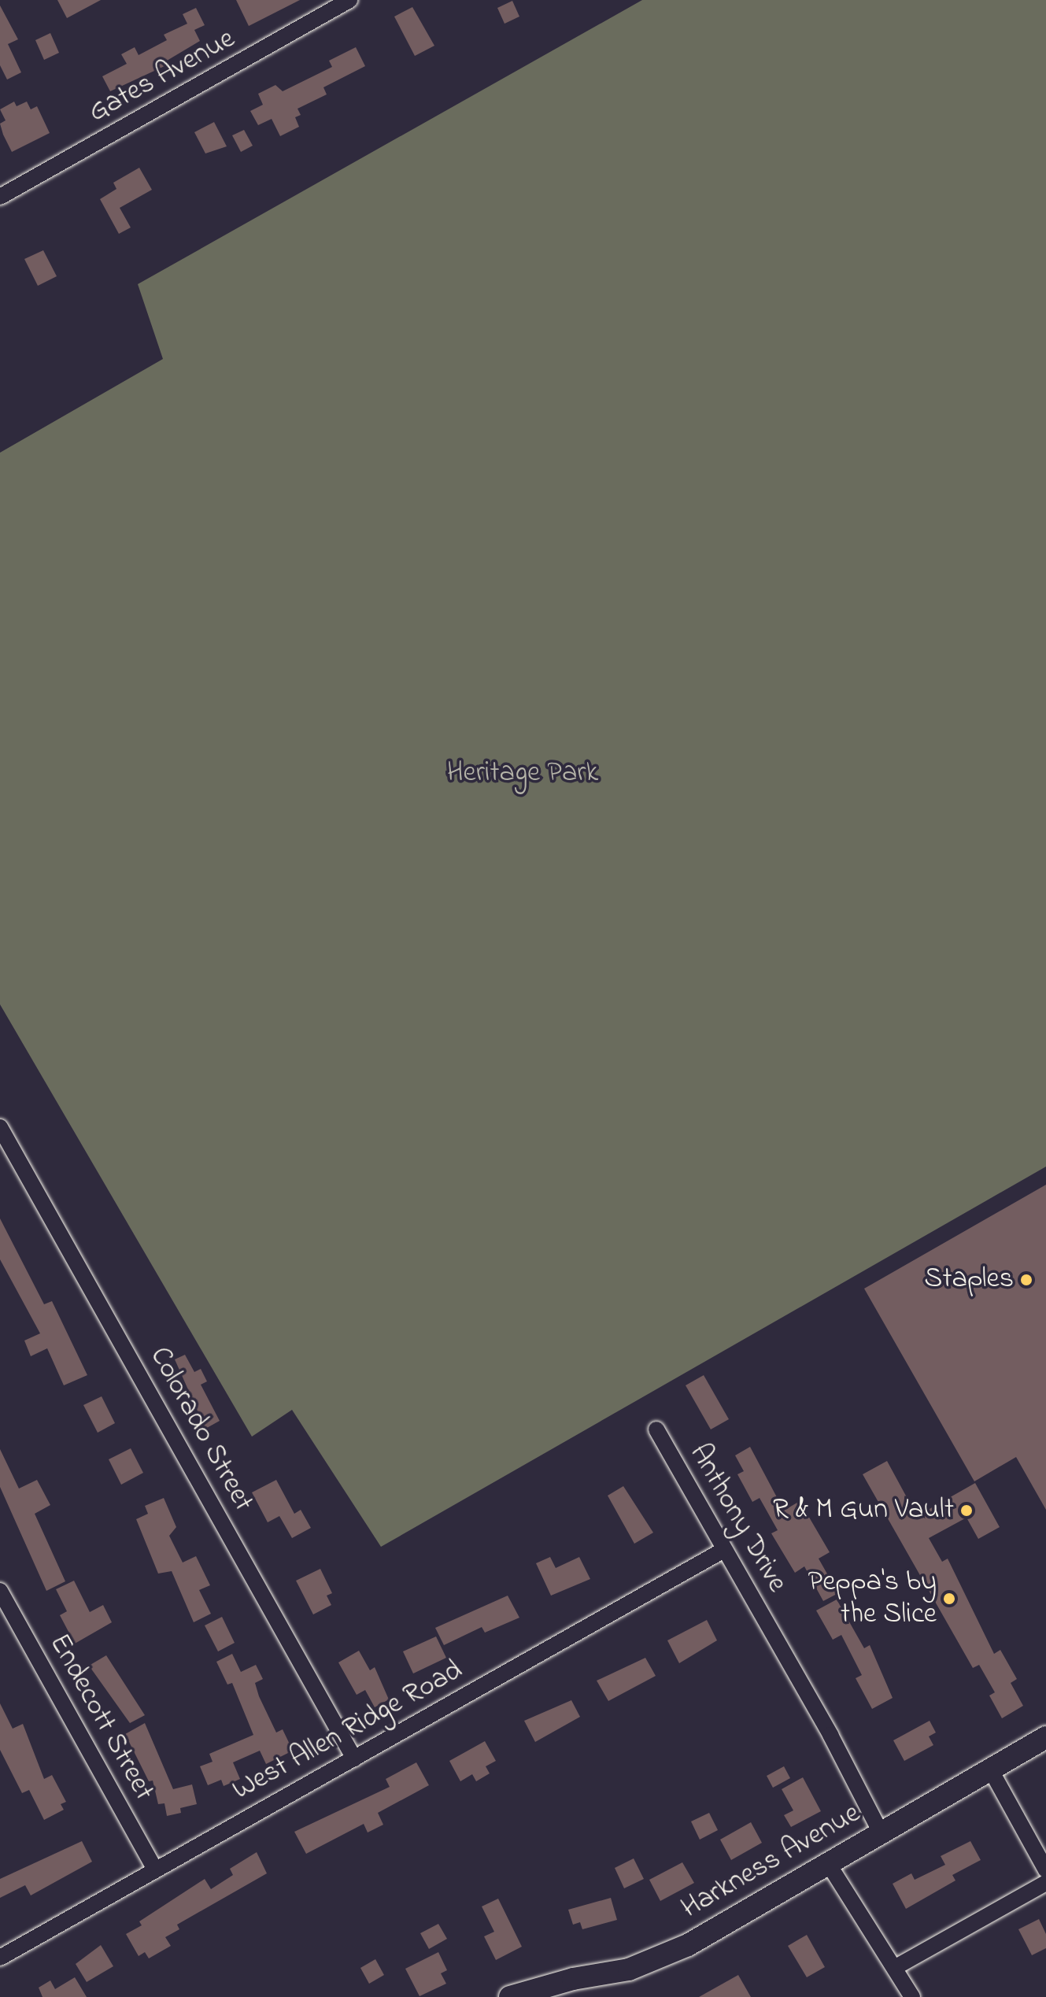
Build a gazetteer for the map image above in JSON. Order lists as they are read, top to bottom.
{
  "streets": {
    "main road": ["Harkness Avenue"],
    "street": [
      "Gates Avenue",
      "Colorado Street",
      "Anthony Drive",
      "Endecott Street",
      "West Allen Ridge Road"
    ]
  },
  "crossings": [
    ["Colorado Street", "West Allen Ridge Road"],
    ["Anthony Drive", "West Allen Ridge Road"],
    ["Anthony Drive", "Harkness Avenue"],
    ["Endecott Street", "West Allen Ridge Road"]
  ],
  "parks": ["Heritage Park"],
  "places": ["Staples", "R & M Gun Vault", "Peppa's by the Slice"]
}
